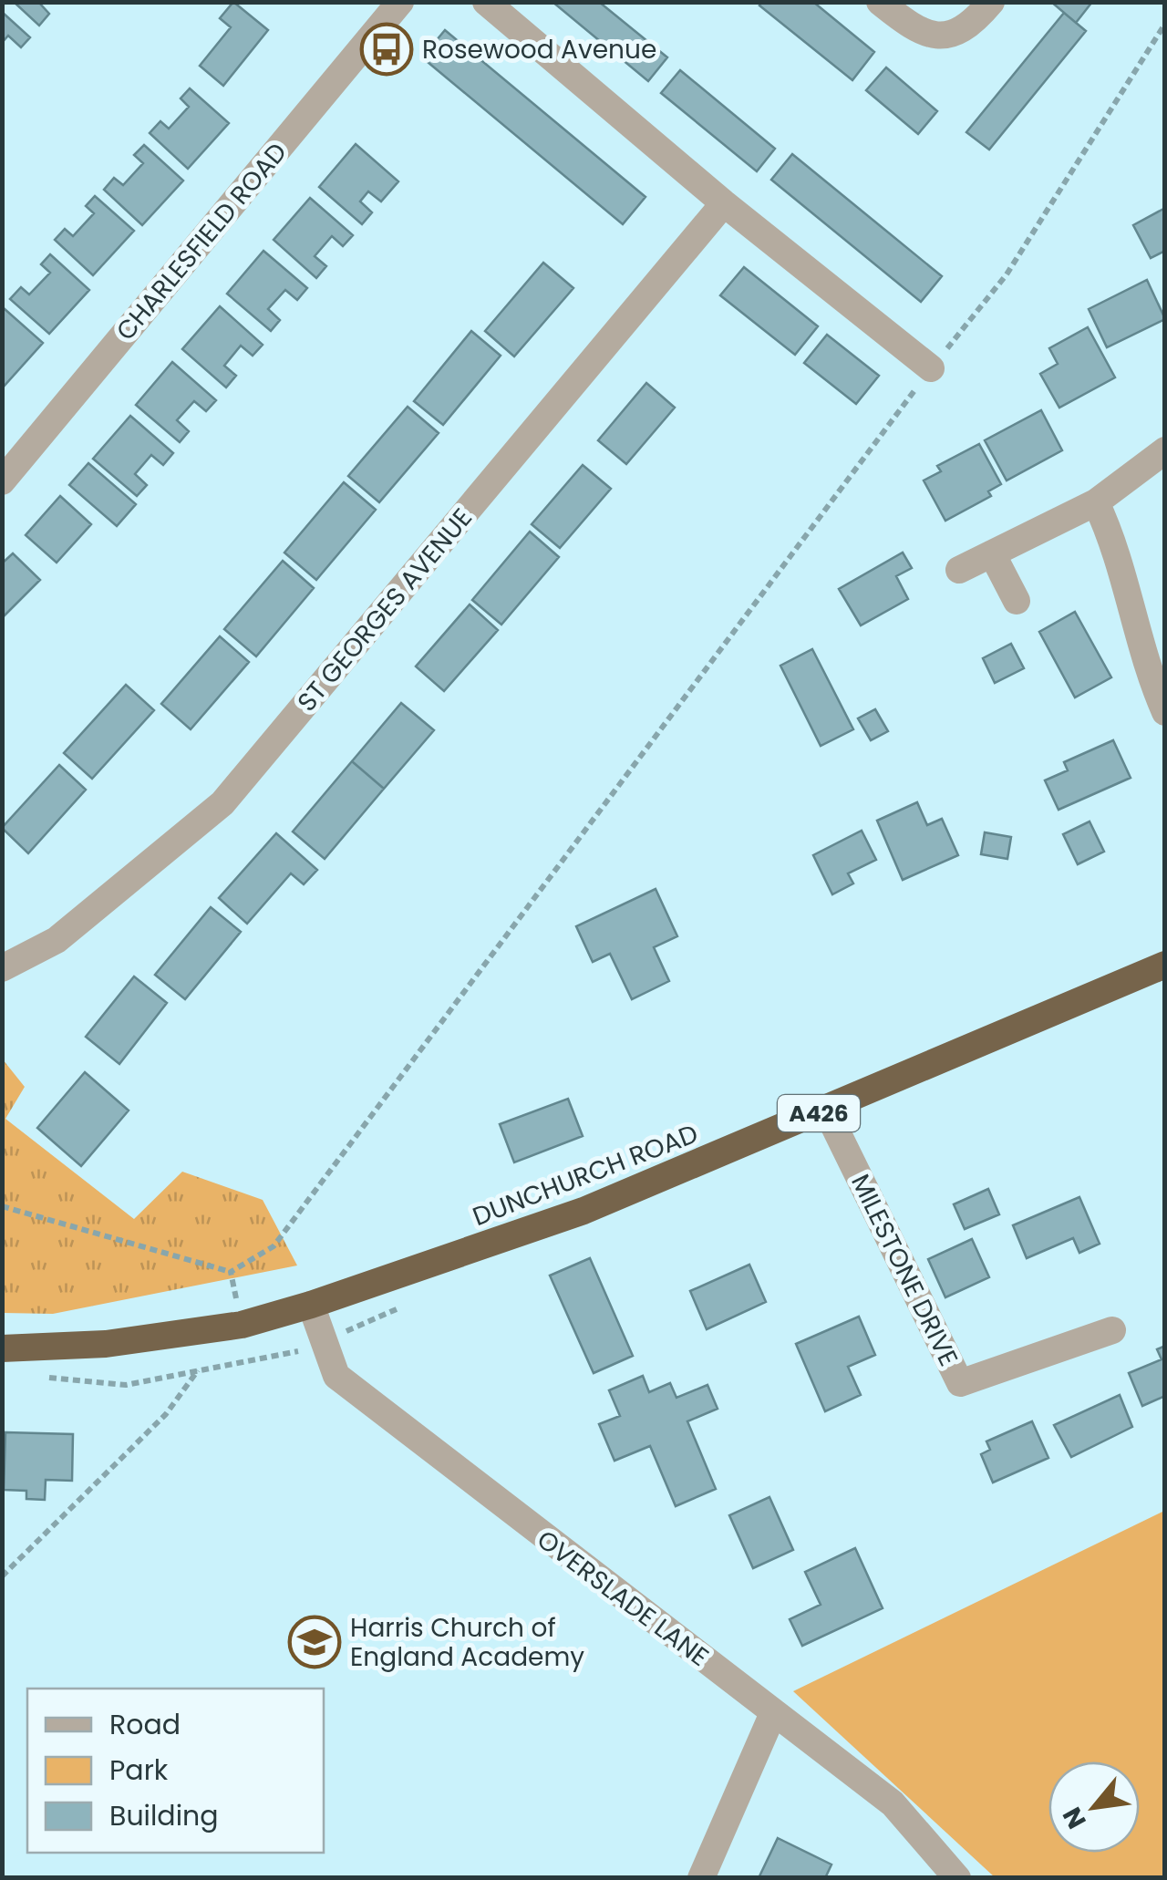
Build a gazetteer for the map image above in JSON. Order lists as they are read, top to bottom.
{
  "streets": {
    "highway": ["A426", "DUNCHURCH ROAD"],
    "street": [
      "CHARLESFIELD ROAD",
      "ST GEORGES AVENUE",
      "MILESTONE DRIVE",
      "OVERSLADE LANE"
    ]
  },
  "crossings": [
    ["DUNCHURCH ROAD", "MILESTONE DRIVE"],
    ["DUNCHURCH ROAD", "OVERSLADE LANE"]
  ],
  "places": {
    "bus stop": ["Rosewood Avenue"],
    "school or university": ["Harris Church of England Academy"]
  },
  "legend": ["Road", "Park", "Building"],
  "north": "bottom left"
}
